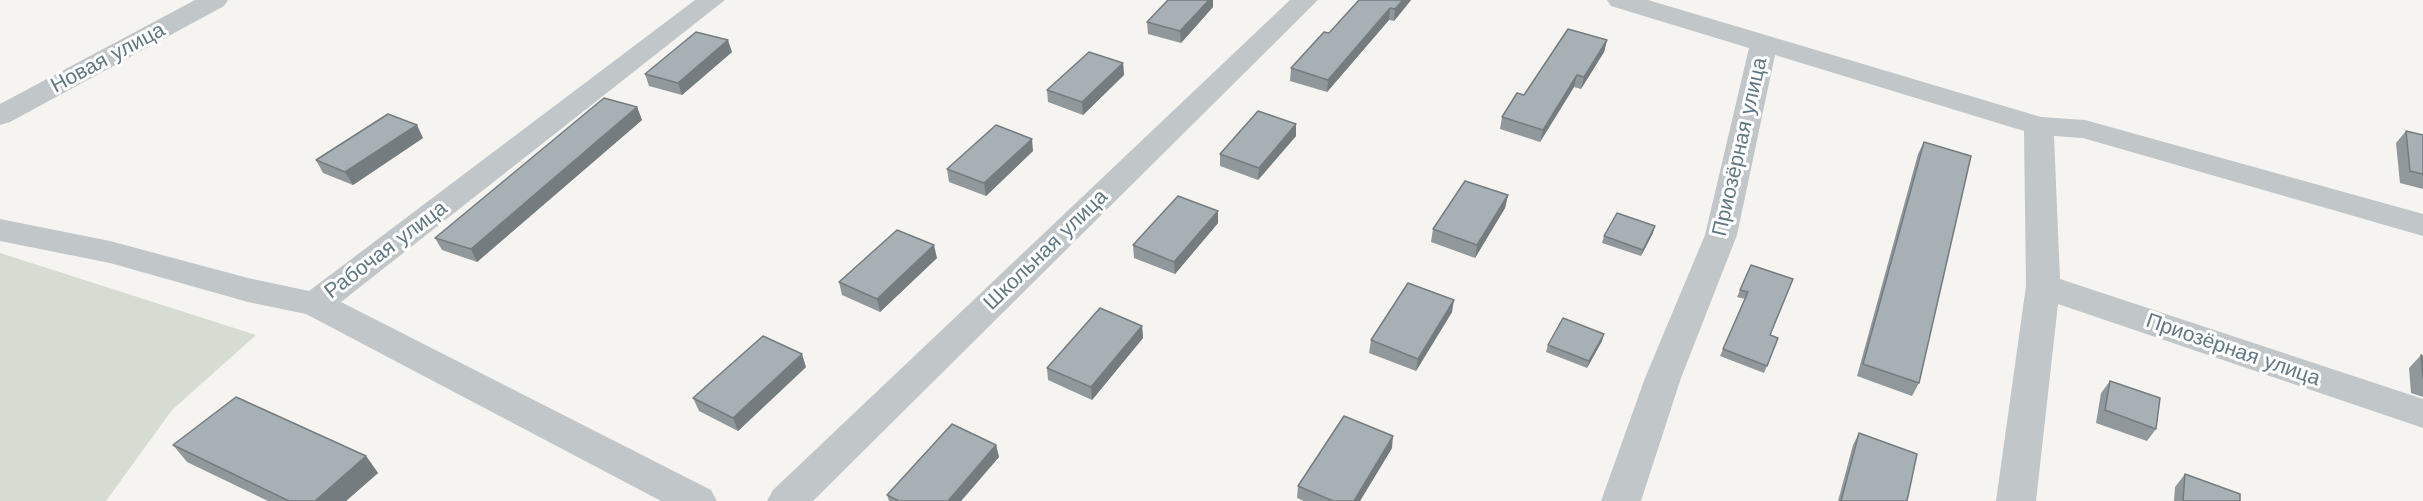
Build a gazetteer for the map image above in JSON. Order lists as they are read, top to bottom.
{
  "streets": {
    "street": [
      "Новая улица",
      "Приозёрная улица",
      "Рабочая улица",
      "Школьная улица"
    ]
  }
}
